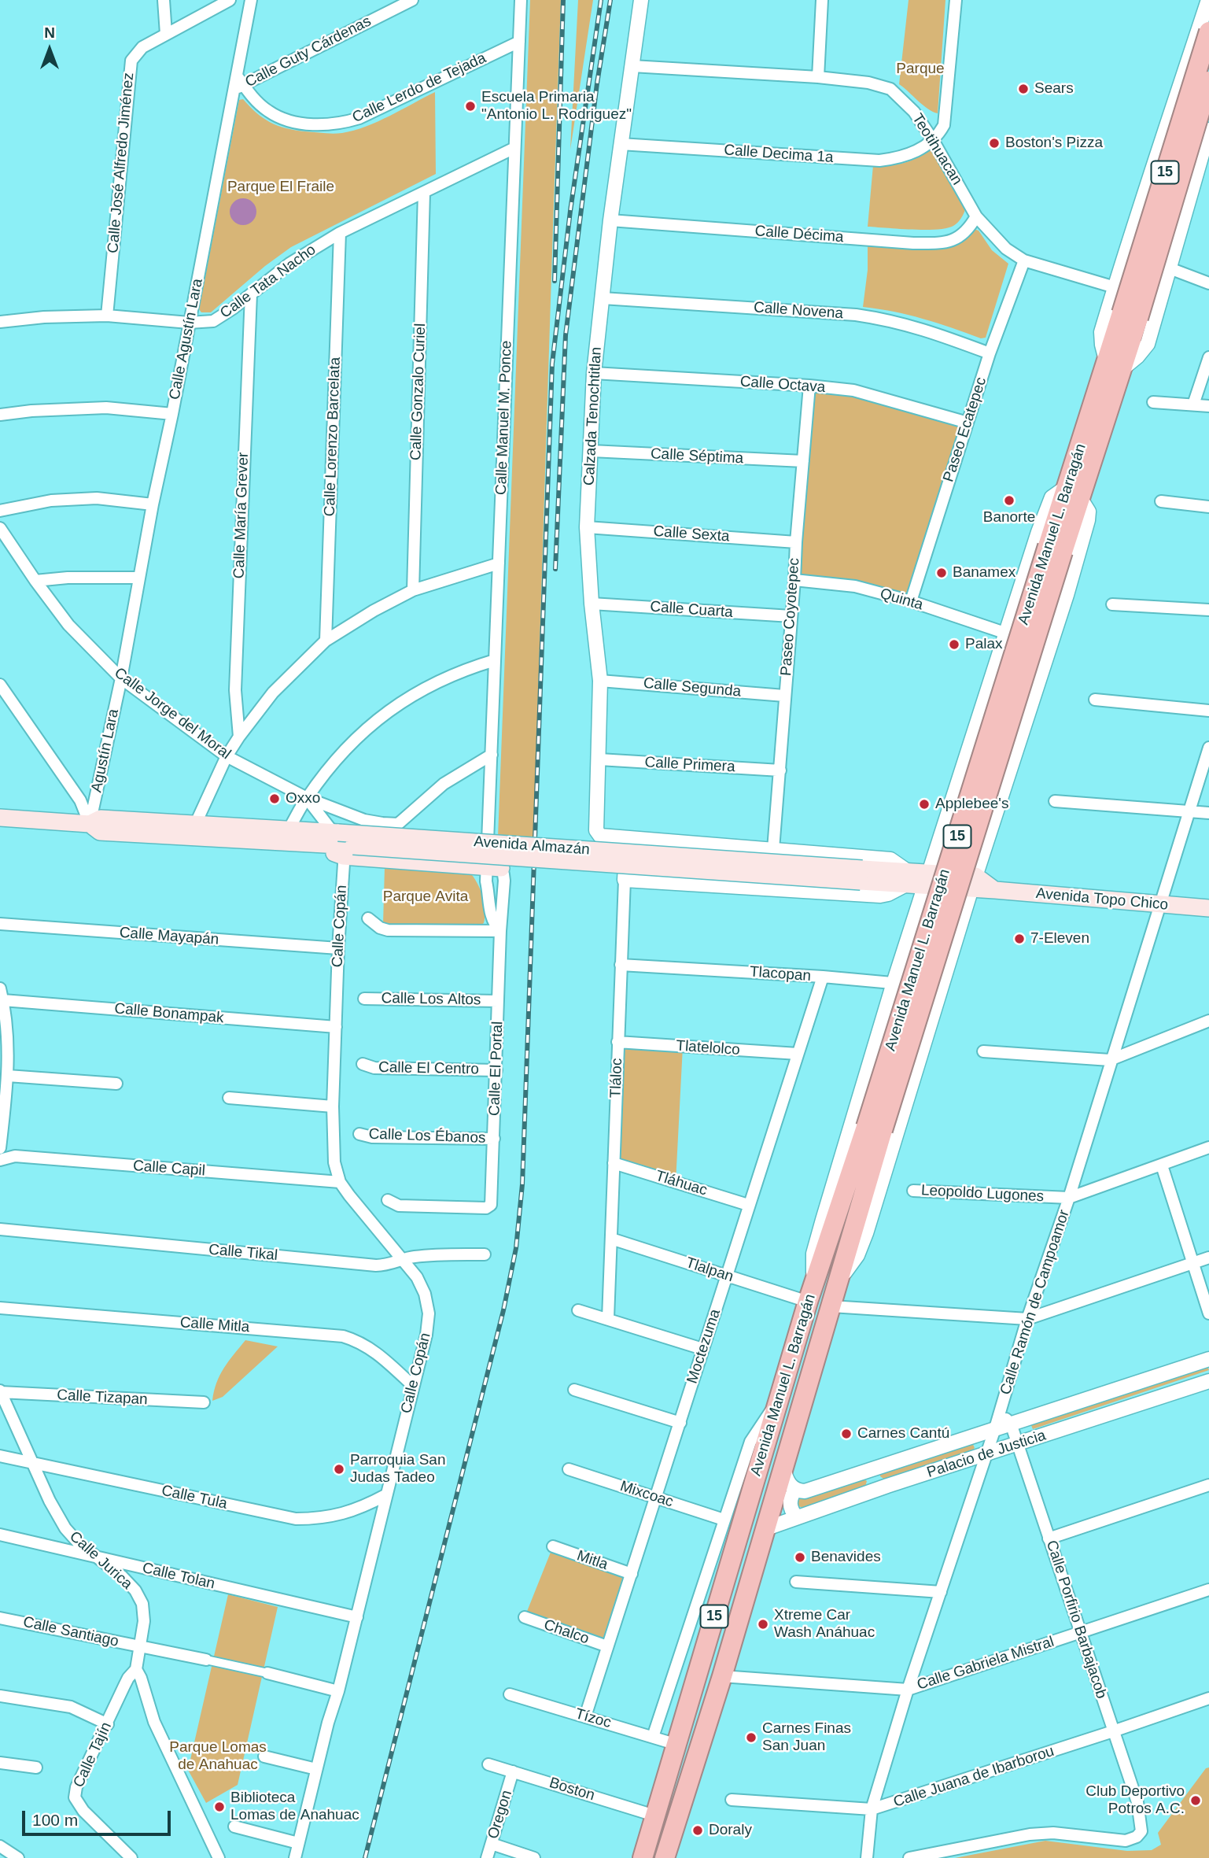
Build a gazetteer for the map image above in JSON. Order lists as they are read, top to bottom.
{
  "streets": {
    "highway": ["15", "Avenida Manuel L. Barragán"],
    "main road": ["Avenida Almazán", "Avenida Topo Chico"],
    "street": [
      "Calle Guty Cárdenas",
      "Calle Lerdo de Tejada",
      "Teotihuacan",
      "Calle Decima 1a",
      "Calle José Alfredo Jiménez",
      "Calle Décima",
      "Calle Tata Nacho",
      "Calle Novena",
      "Calle Agustín Lara",
      "Calle Octava",
      "Calle Gonzalo Curiel",
      "Calzada Tenochtitlan",
      "Calle Manuel M. Ponce",
      "Paseo Ecatepec",
      "Calle Lorenzo Barcelata",
      "Calle Séptima",
      "Calle María Grever",
      "Calle Sexta",
      "Quinta",
      "Calle Cuarta",
      "Paseo Coyotepec",
      "Calle Segunda",
      "Calle Jorge del Moral",
      "Agustín Lara",
      "Calle Primera",
      "Calle Copán",
      "Calle Mayapán",
      "Tlacopan",
      "Calle Los Altos",
      "Calle Bonampak",
      "Tlatelolco",
      "Calle El Centro",
      "Calle El Portal",
      "Tláloc",
      "Calle Los Ébanos",
      "Calle Capil",
      "Tláhuac",
      "Leopoldo Lugones",
      "Calle Tikal",
      "Tlalpan",
      "Calle Ramón de Campoamor",
      "Calle Mitla",
      "Moctezuma",
      "Calle Tizapan",
      "Palacio de Justicia",
      "Mixcoac",
      "Calle Tula",
      "Calle Jurica",
      "Mitla",
      "Calle Tolan",
      "Calle Porfirio Barbajacob",
      "Calle Santiago",
      "Chalco",
      "Calle Gabriela Mistral",
      "Tízoc",
      "Calle Tajín",
      "Calle Juana de Ibarborou",
      "Boston",
      "Oregon"
    ]
  },
  "crossings": [
    ["Calle Guty Cárdenas", "Calle Lerdo de Tejada"],
    ["Calle Guty Cárdenas", "Calle Agustín Lara"],
    ["Calle Lerdo de Tejada", "Calle Agustín Lara"],
    ["Calle Lerdo de Tejada", "Calle Manuel M. Ponce"],
    ["Teotihuacan", "Calle Decima 1a"],
    ["Teotihuacan", "Calle Décima"],
    ["Teotihuacan", "Calzada Tenochtitlan"],
    ["Teotihuacan", "Paseo Ecatepec"],
    ["Calle Decima 1a", "Calzada Tenochtitlan"],
    ["Calle José Alfredo Jiménez", "Calle Tata Nacho"],
    ["Calle Décima", "Calzada Tenochtitlan"],
    ["Calle Tata Nacho", "Calle Agustín Lara"],
    ["Calle Tata Nacho", "Calle Gonzalo Curiel"],
    ["Calle Tata Nacho", "Calle Manuel M. Ponce"],
    ["Calle Tata Nacho", "Calle Lorenzo Barcelata"],
    ["Calle Tata Nacho", "Calle María Grever"],
    ["Calle Novena", "Calzada Tenochtitlan"],
    ["Calle Novena", "Paseo Ecatepec"],
    ["Calle Agustín Lara", "Calle Jorge del Moral"],
    ["Calle Agustín Lara", "Agustín Lara"],
    ["Calle Octava", "Calzada Tenochtitlan"],
    ["Calle Octava", "Paseo Ecatepec"],
    ["Calle Octava", "Paseo Coyotepec"],
    ["Calzada Tenochtitlan", "Calle Séptima"],
    ["Calzada Tenochtitlan", "Calle Sexta"],
    ["Calzada Tenochtitlan", "Calle Cuarta"],
    ["Calzada Tenochtitlan", "Calle Segunda"],
    ["Calzada Tenochtitlan", "Calle Primera"],
    ["Calzada Tenochtitlan", "Tláloc"],
    ["Calle Manuel M. Ponce", "Calle Jorge del Moral"],
    ["Calle Manuel M. Ponce", "Calle El Portal"],
    ["Paseo Ecatepec", "Quinta"],
    ["Calle Séptima", "Paseo Coyotepec"],
    ["Calle Sexta", "Paseo Coyotepec"],
    ["Avenida Manuel L. Barragán", "Tlalpan"],
    ["Avenida Manuel L. Barragán", "Palacio de Justicia"],
    ["Avenida Manuel L. Barragán", "Calle Gabriela Mistral"],
    ["Avenida Manuel L. Barragán", "Tízoc"],
    ["Avenida Manuel L. Barragán", "Boston"],
    ["Quinta", "Paseo Coyotepec"],
    ["Calle Cuarta", "Paseo Coyotepec"],
    ["Paseo Coyotepec", "Calle Segunda"],
    ["Paseo Coyotepec", "Calle Primera"],
    ["Calle Jorge del Moral", "Agustín Lara"],
    ["Agustín Lara", "Avenida Almazán"],
    ["Avenida Almazán", "Avenida Topo Chico"],
    ["Avenida Almazán", "Calle Copán"],
    ["Avenida Topo Chico", "Calle Ramón de Campoamor"],
    ["Calle Copán", "Calle Mayapán"],
    ["Calle Copán", "Calle Bonampak"],
    ["Calle Copán", "Calle Capil"],
    ["Calle Copán", "Calle Tikal"],
    ["Calle Copán", "Calle Mitla"],
    ["Calle Copán", "Calle Tula"],
    ["Calle Copán", "Calle Tolan"],
    ["Tlacopan", "Tláloc"],
    ["Tlacopan", "Moctezuma"],
    ["Calle Los Altos", "Calle El Portal"],
    ["Tlatelolco", "Tláloc"],
    ["Tlatelolco", "Moctezuma"],
    ["Calle El Centro", "Calle El Portal"],
    ["Calle El Portal", "Calle Los Ébanos"],
    ["Tláloc", "Tláhuac"],
    ["Tláloc", "Tlalpan"],
    ["Tláhuac", "Moctezuma"],
    ["Leopoldo Lugones", "Calle Ramón de Campoamor"],
    ["Tlalpan", "Moctezuma"],
    ["Calle Ramón de Campoamor", "Palacio de Justicia"],
    ["Calle Ramón de Campoamor", "Calle Porfirio Barbajacob"],
    ["Calle Ramón de Campoamor", "Calle Gabriela Mistral"],
    ["Calle Ramón de Campoamor", "Calle Juana de Ibarborou"],
    ["Moctezuma", "Mixcoac"],
    ["Moctezuma", "Mitla"],
    ["Moctezuma", "Chalco"],
    ["Moctezuma", "Tízoc"],
    ["Calle Tizapan", "Calle Jurica"],
    ["Palacio de Justicia", "Calle Porfirio Barbajacob"],
    ["Calle Tula", "Calle Jurica"],
    ["Calle Jurica", "Calle Tolan"],
    ["Calle Jurica", "Calle Santiago"],
    ["Calle Jurica", "Calle Tajín"],
    ["Calle Porfirio Barbajacob", "Calle Gabriela Mistral"],
    ["Calle Porfirio Barbajacob", "Calle Juana de Ibarborou"],
    ["Boston", "Oregon"]
  ],
  "parks": [
    "Parque",
    "Parque El Fraile",
    "Parque Avita",
    "Parque Lomas de Anahuac"
  ],
  "places": [
    "Sears",
    "Escuela Primaria \"Antonio L. Rodriguez\"",
    "Boston's Pizza",
    "Banorte",
    "Banamex",
    "Palax",
    "Oxxo",
    "Applebee's",
    "7-Eleven",
    "Carnes Cantú",
    "Parroquia San Judas Tadeo",
    "Benavides",
    "Xtreme Car Wash Anáhuac",
    "Carnes Finas San Juan",
    "Club Deportivo Potros A.C.",
    "Biblioteca Lomas de Anahuac",
    "Doraly"
  ],
  "scale_bar": "100 m",
  "north": "top"
}
